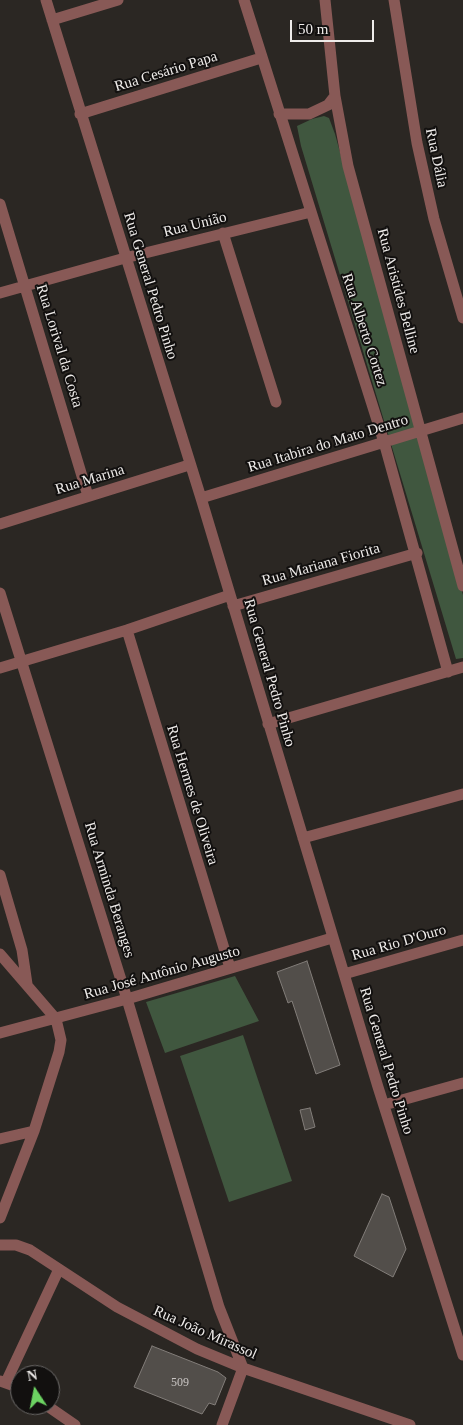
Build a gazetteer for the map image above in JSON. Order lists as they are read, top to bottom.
{
  "streets": {
    "street": [
      "Rua Cesário Papa",
      "Rua Dália",
      "Rua União",
      "Rua General Pedro Pinho",
      "Rua Aristides Belline",
      "Rua Alberto Cortez",
      "Rua Lorival da Costa",
      "Rua Itabira do Mato Dentro",
      "Rua Marina",
      "Rua Mariana Fiorita",
      "Rua Hermes de Oliveira",
      "Rua Arminda Beranges",
      "Rua Rio D'Ouro",
      "Rua José Antônio Augusto",
      "Rua João Mirassol"
    ]
  },
  "crossings": [
    ["Rua Cesário Papa", "Rua General Pedro Pinho"],
    ["Rua Cesário Papa", "Rua Alberto Cortez"],
    ["Rua União", "Rua General Pedro Pinho"],
    ["Rua União", "Rua Alberto Cortez"],
    ["Rua União", "Rua Lorival da Costa"],
    ["Rua General Pedro Pinho", "Rua Itabira do Mato Dentro"],
    ["Rua General Pedro Pinho", "Rua Marina"],
    ["Rua General Pedro Pinho", "Rua Mariana Fiorita"],
    ["Rua General Pedro Pinho", "Rua Rio D'Ouro"],
    ["Rua General Pedro Pinho", "Rua José Antônio Augusto"],
    ["Rua Aristides Belline", "Rua Itabira do Mato Dentro"],
    ["Rua Alberto Cortez", "Rua Itabira do Mato Dentro"],
    ["Rua Alberto Cortez", "Rua Mariana Fiorita"],
    ["Rua Lorival da Costa", "Rua Marina"],
    ["Rua Mariana Fiorita", "Rua Hermes de Oliveira"],
    ["Rua Mariana Fiorita", "Rua Arminda Beranges"],
    ["Rua Hermes de Oliveira", "Rua José Antônio Augusto"],
    ["Rua Arminda Beranges", "Rua José Antônio Augusto"],
    ["Rua Arminda Beranges", "Rua João Mirassol"]
  ],
  "house_numbers": ["509"],
  "scale_bar": "50 m",
  "north": "top"
}
